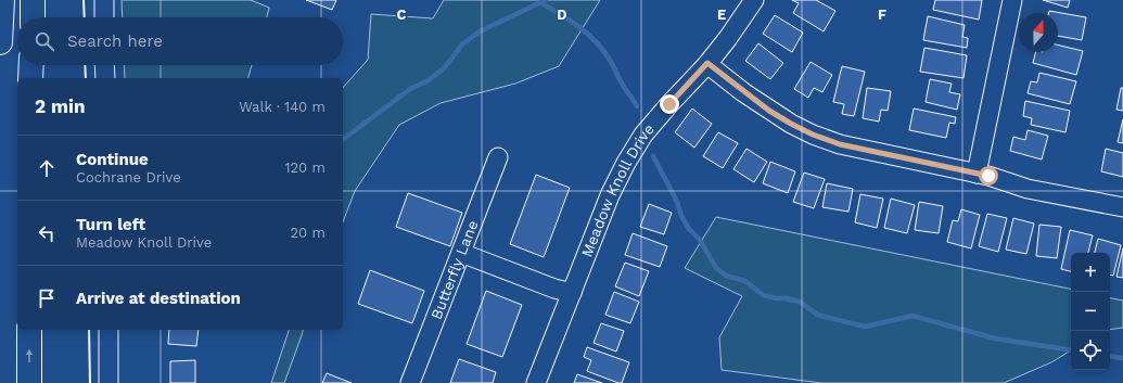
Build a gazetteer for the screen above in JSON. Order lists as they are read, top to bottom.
{
  "streets": {
    "street": ["Meadow Knoll Drive", "Butterfly Lane"]
  },
  "north": "top",
  "page": {
    "search": "Search here",
    "heading": ["2 min", "Walk · 140 m"],
    "list": [
      ["Continue", "Cochrane Drive", "120 m"],
      ["Turn left", "Meadow Knoll Drive", "20 m"],
      "Arrive at destination"
    ],
    "map_buttons": ["+", "−"]
  },
  "grid": {
    "columns": [
      "C",
      "D",
      "E",
      "F"
    ]
  }
}
